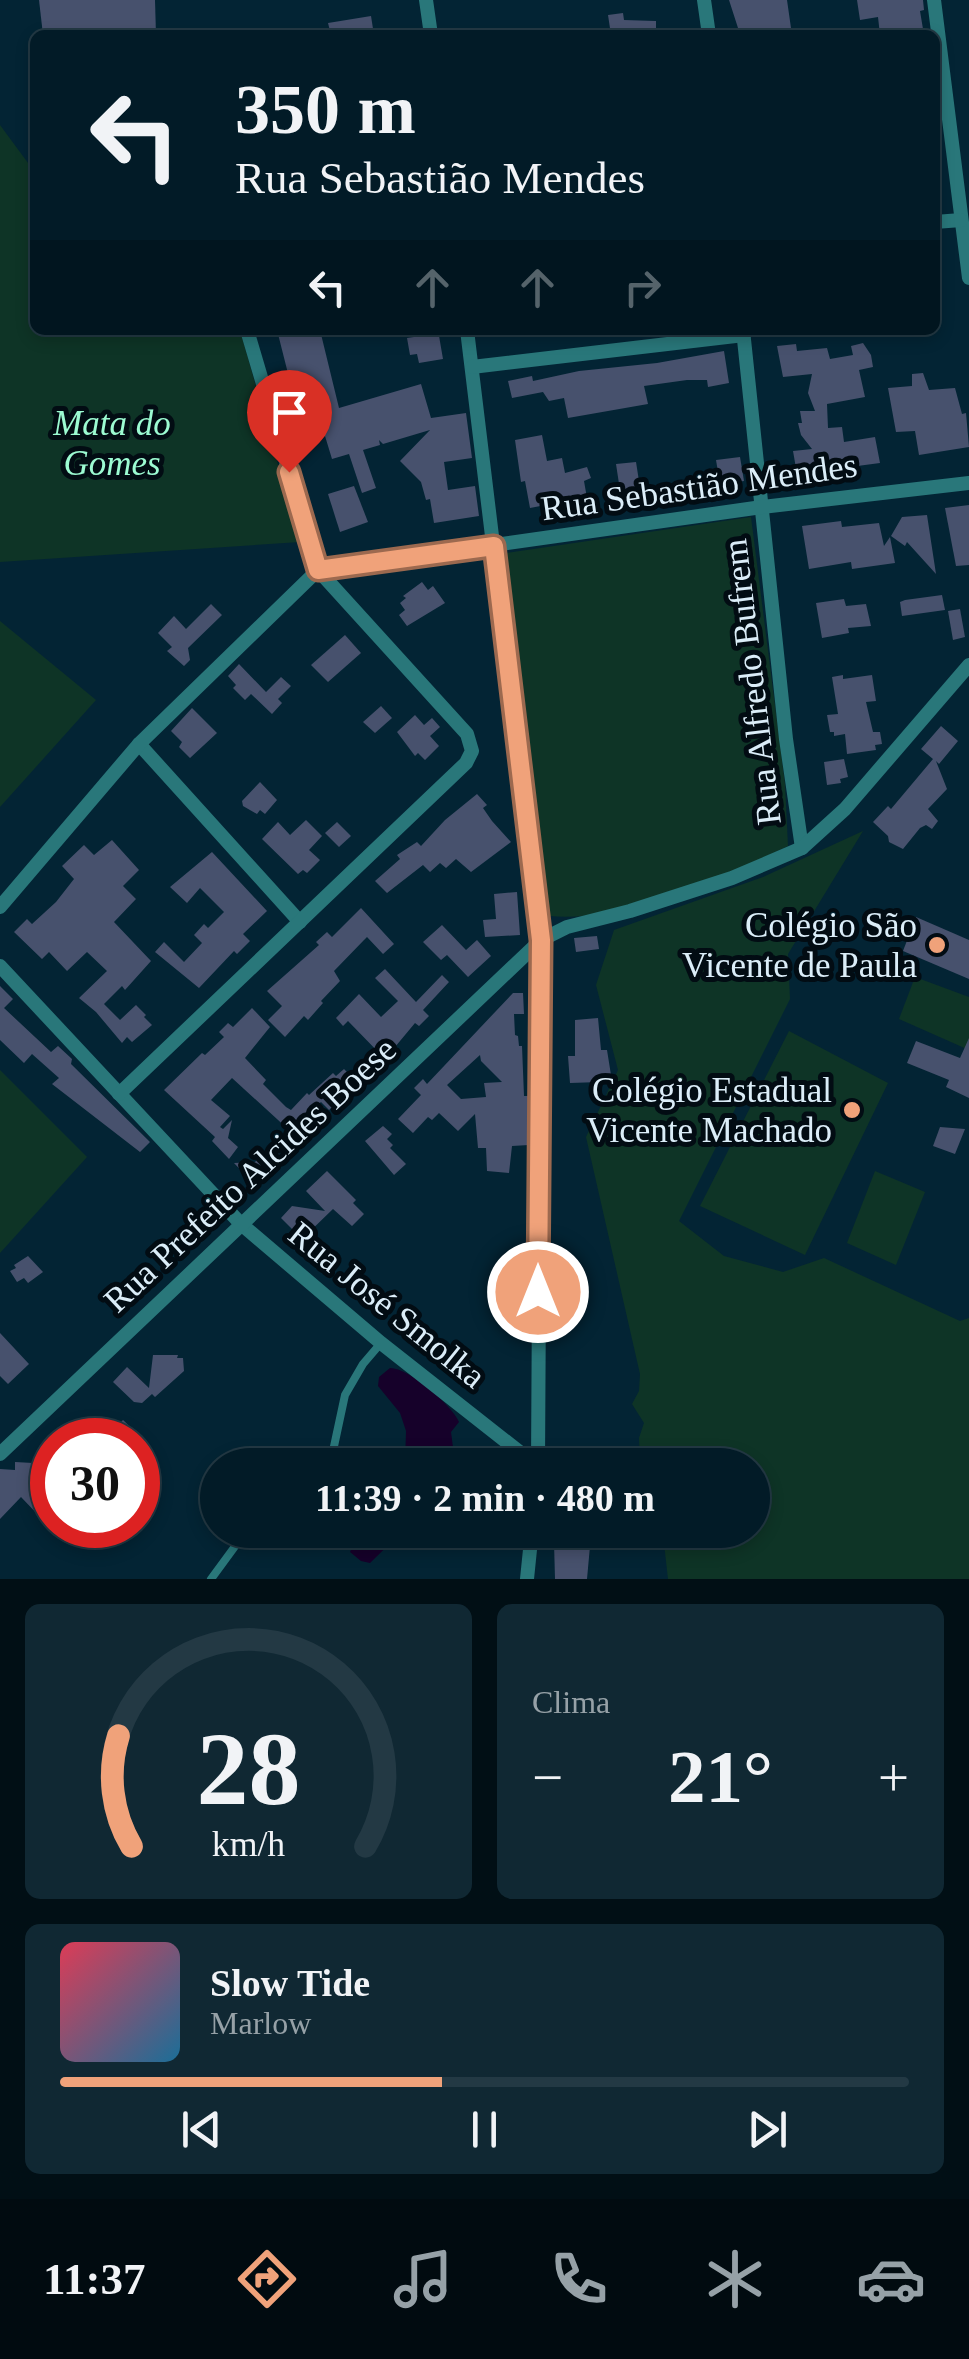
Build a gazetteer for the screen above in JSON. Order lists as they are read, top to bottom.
{
  "streets": {
    "street": [
      "Rua Sebastião Mendes",
      "Rua Alfredo Bufrem",
      "Rua Prefeito Alcides Boese",
      "Rua José Smolka"
    ]
  },
  "crossings": [
    ["Rua Sebastião Mendes", "Rua Alfredo Bufrem"],
    ["Rua Prefeito Alcides Boese", "Rua José Smolka"]
  ],
  "parks": ["Mata do Gomes"],
  "places": ["Colégio São Vicente de Paula", "Colégio Estadual Vicente Machado"],
  "page": {
    "turn": ["350 m", "Rua Sebastião Mendes"],
    "limit": "30",
    "trip": "11:39 · 2 min · 480 m",
    "tile": "Clima",
    "heat": ["−", "21°", "+"],
    "song": ["Slow Tide", "Marlow"],
    "tabs": "11:37",
    "gauge": ["28", "km/h"]
  }
}
